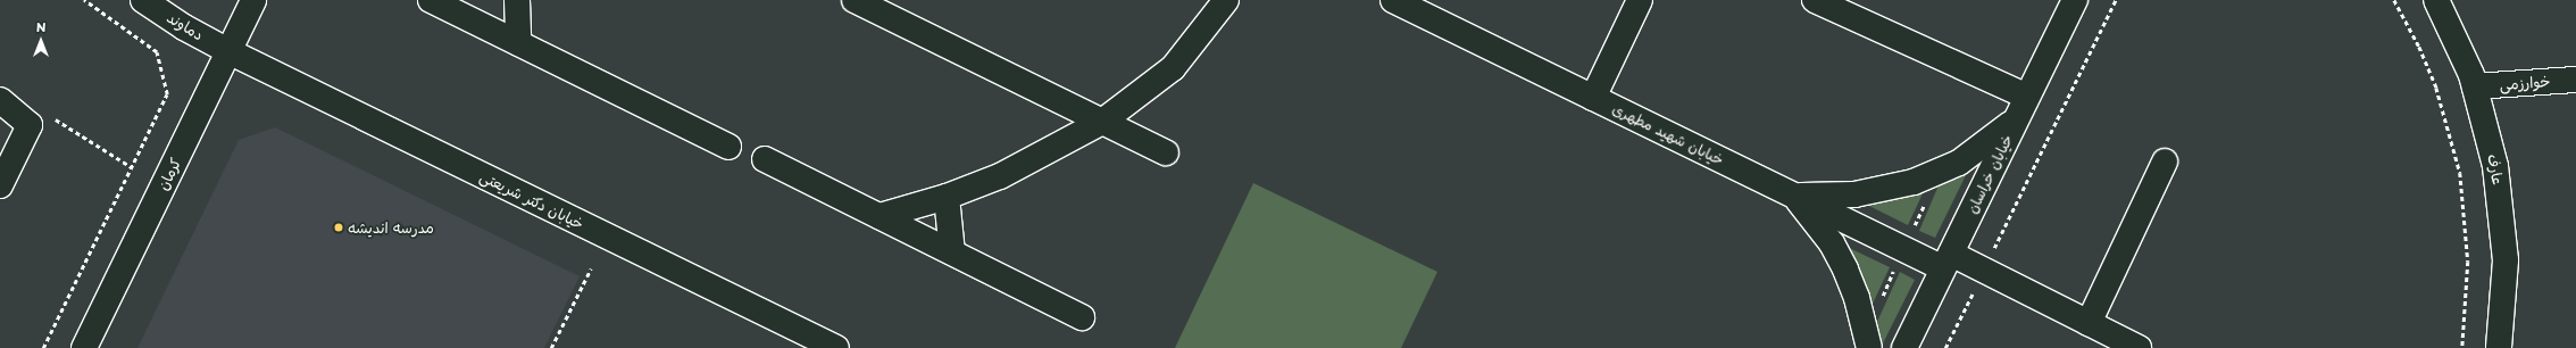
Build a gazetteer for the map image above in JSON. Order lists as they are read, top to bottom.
{
  "streets": {
    "street": [
      "دماوند",
      "خوارزمی",
      "خیابان شهید مطهری",
      "عارف",
      "کرمان",
      "خیابان خراسان",
      "خیابان دکتر شریعتی"
    ]
  },
  "crossings": [
    ["دماوند", "کرمان"],
    ["دماوند", "خیابان دکتر شریعتی"],
    ["خوارزمی", "عارف"],
    ["خیابان شهید مطهری", "خیابان خراسان"],
    ["کرمان", "خیابان دکتر شریعتی"]
  ],
  "places": ["مدرسه اندیشه"],
  "north": "top"
}
